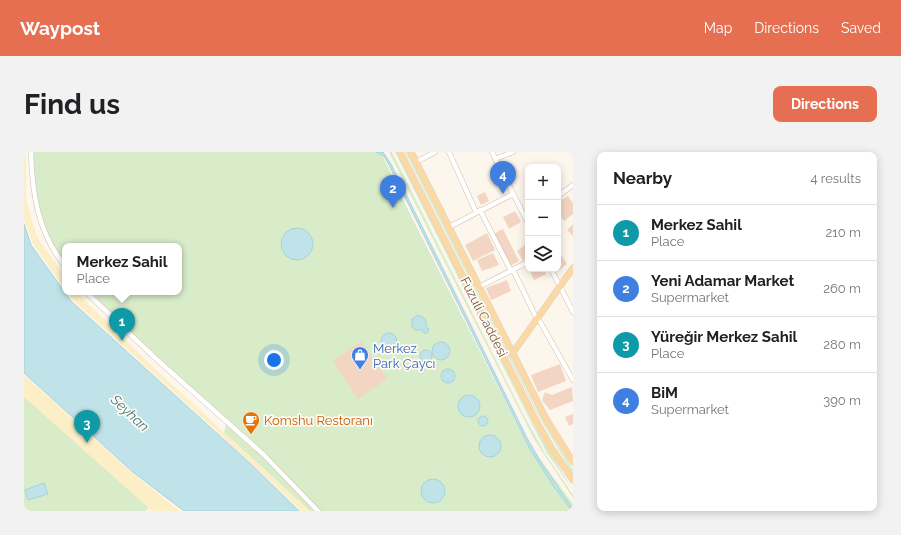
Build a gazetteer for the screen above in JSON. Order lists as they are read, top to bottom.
{
  "streets": {
    "main road": ["Fuzuli Caddesi"]
  },
  "water": ["Seyhan"],
  "places": {
    "shop": ["Merkez Park Çaycı"],
    "cafe": ["Komshu Restoranı"]
  },
  "page": {
    "header": "Waypost",
    "nav": ["Map", "Directions", "Saved"],
    "buttons": "Directions",
    "title": "Find us",
    "heading": ["Nearby", "4 results"],
    "pins": [
      "4",
      "2",
      "1",
      "3"
    ],
    "map_buttons": ["+", "−"],
    "list": [
      {
        "mark": "1",
        "name": "Merkez Sahil",
        "note": "Place",
        "value": "210 m"
      },
      {
        "mark": "2",
        "name": "Yeni Adamar Market",
        "note": "Supermarket",
        "value": "260 m"
      },
      {
        "mark": "3",
        "name": "Yüreğir Merkez Sahil",
        "note": "Place",
        "value": "280 m"
      },
      {
        "mark": "4",
        "name": "BiM",
        "note": "Supermarket",
        "value": "390 m"
      }
    ],
    "popup": ["Merkez Sahil", "Place"]
  }
}
